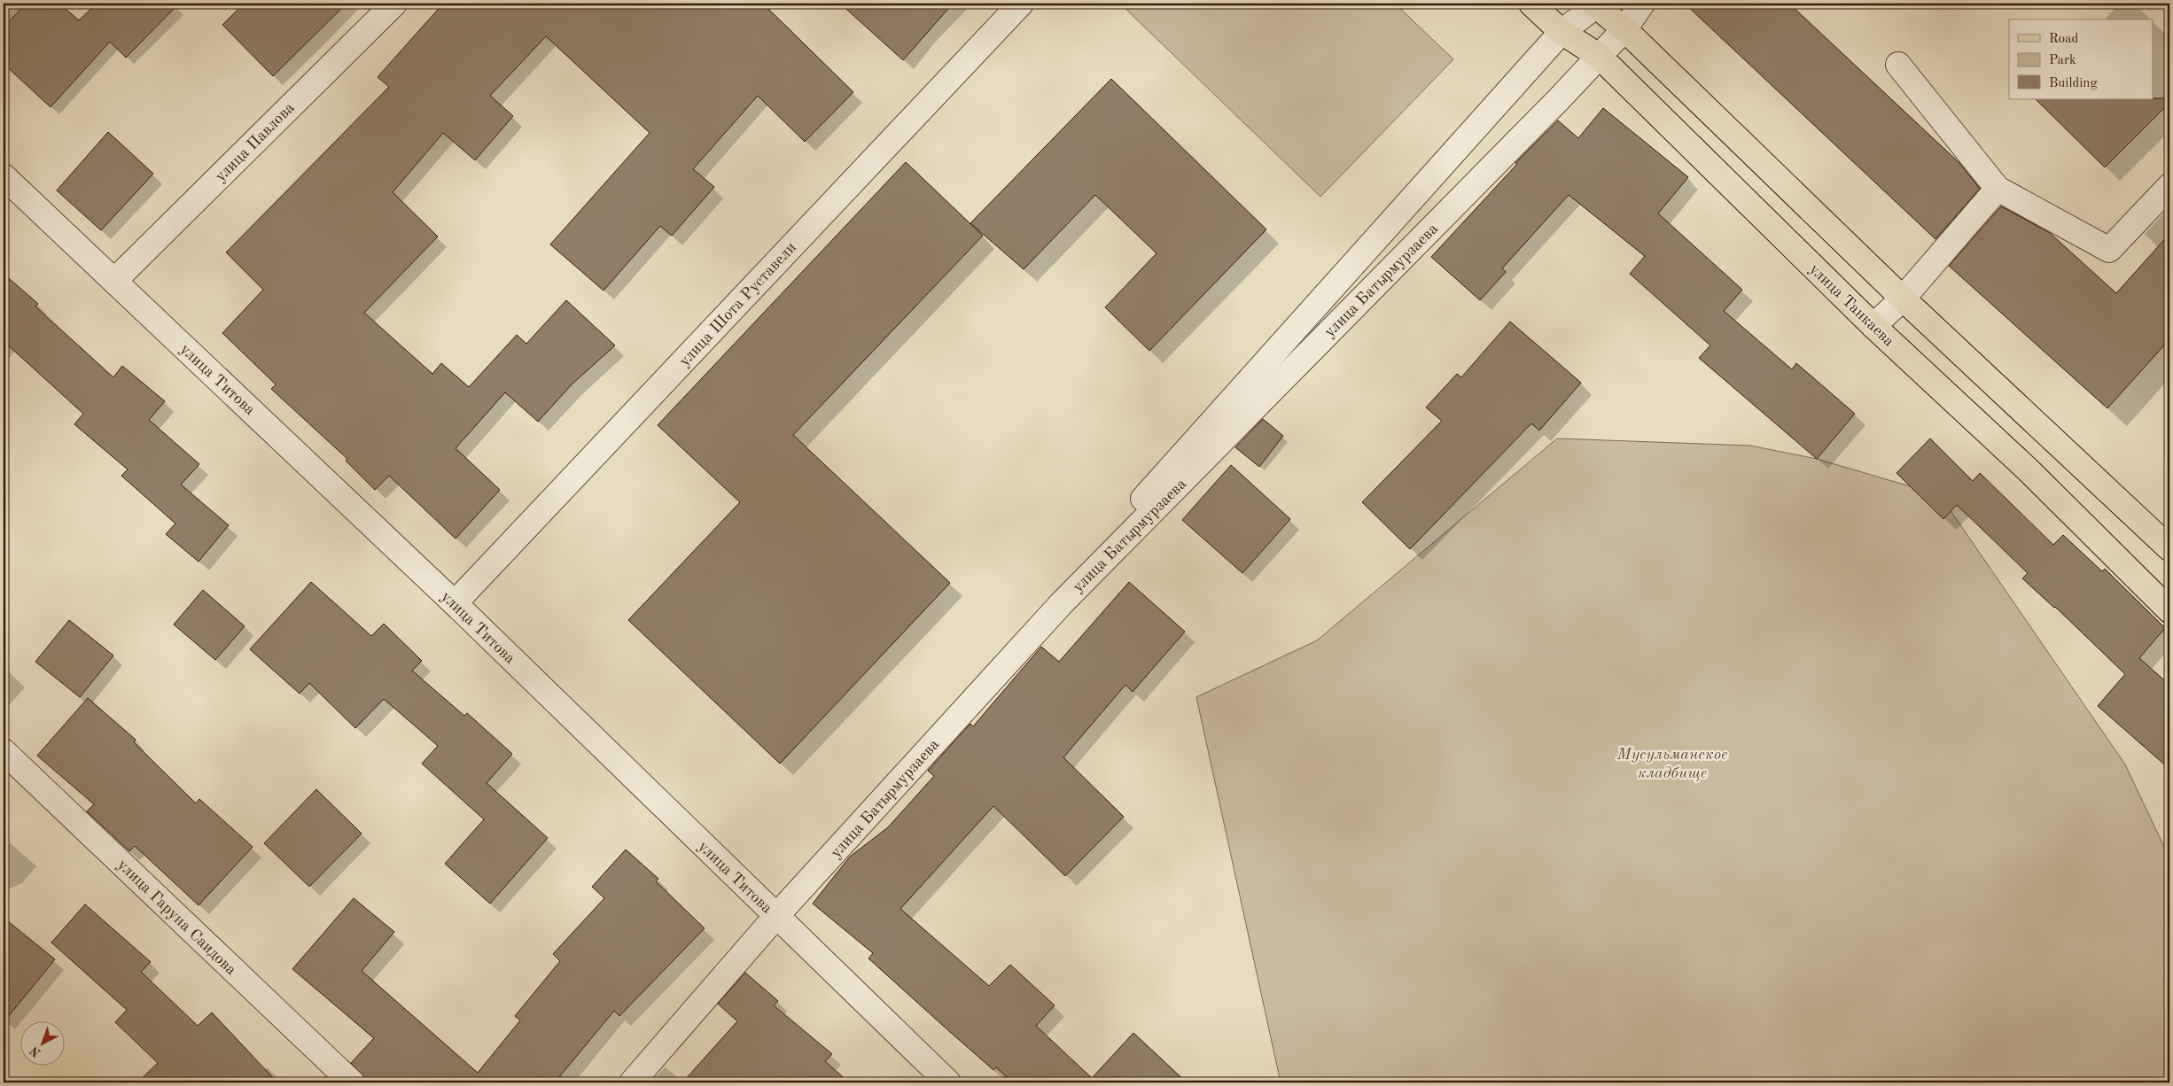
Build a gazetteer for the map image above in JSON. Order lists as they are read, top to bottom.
{
  "streets": {
    "main road": ["улица Танкаева"],
    "street": [
      "улица Павлова",
      "улица Батырмурзаева",
      "улица Шота Руставели",
      "улица Титова",
      "улица Гаруна Саидова"
    ]
  },
  "crossings": [
    ["улица Павлова", "улица Титова"],
    ["улица Батырмурзаева", "улица Танкаева"],
    ["улица Батырмурзаева", "улица Титова"],
    ["улица Шота Руставели", "улица Титова"]
  ],
  "parks": ["Мусульманское кладбище"],
  "legend": ["Road", "Park", "Building"],
  "north": "bottom left"
}
